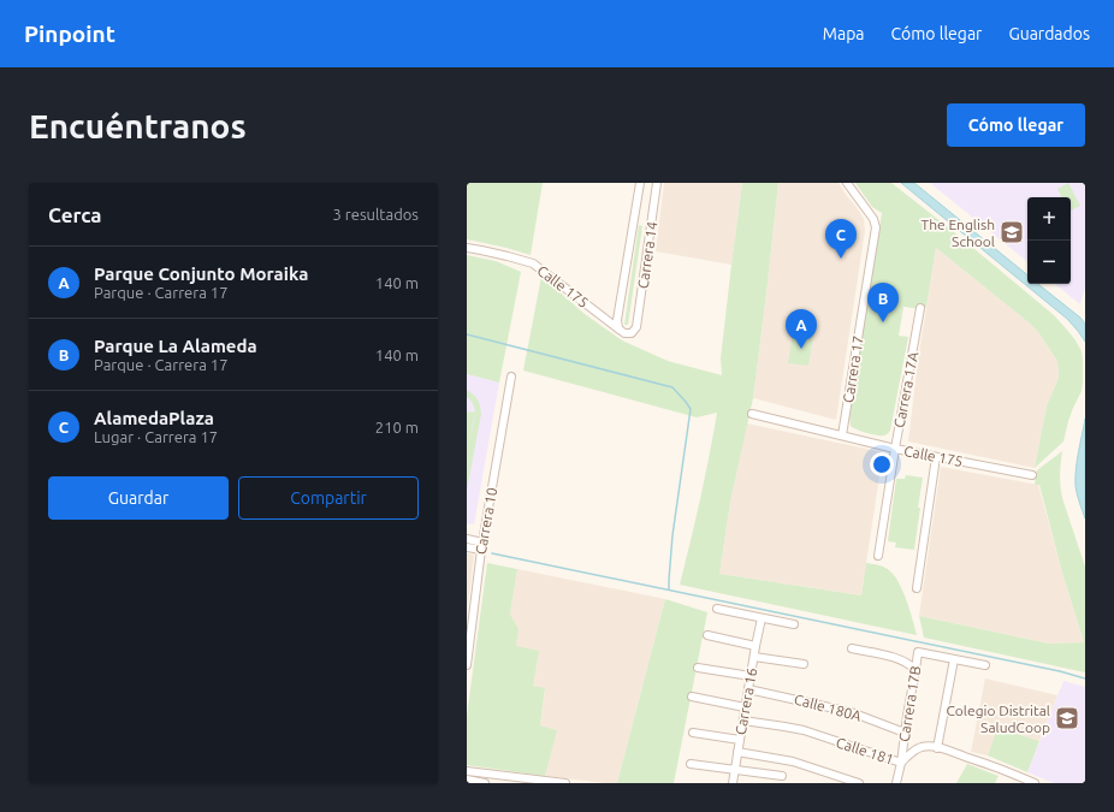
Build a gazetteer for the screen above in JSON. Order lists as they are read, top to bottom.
{
  "streets": {
    "street": [
      "Carrera 14",
      "Calle 175",
      "Carrera 17",
      "Carrera 17A",
      "Carrera 10",
      "Carrera 16",
      "Carrera 17B",
      "Calle 180A",
      "Calle 181"
    ]
  },
  "crossings": [
    ["Carrera 14", "Calle 175"],
    ["Calle 175", "Carrera 17"],
    ["Calle 175", "Carrera 17A"],
    ["Carrera 16", "Calle 180A"],
    ["Carrera 16", "Calle 181"],
    ["Carrera 17B", "Calle 180A"],
    ["Carrera 17B", "Calle 181"]
  ],
  "places": {
    "school or university": ["The English School", "Colegio Distrital SaludCoop"]
  },
  "page": {
    "header": "Pinpoint",
    "nav": ["Mapa", "Cómo llegar", "Guardados"],
    "buttons": [
      "Cómo llegar",
      ["Guardar", "Compartir"]
    ],
    "title": "Encuéntranos",
    "heading": ["Cerca", "3 resultados"],
    "map_buttons": ["+", "−"],
    "pins": ["C", "B", "A"],
    "list": [
      {
        "mark": "A",
        "name": "Parque Conjunto Moraika",
        "note": "Parque · Carrera 17",
        "value": "140 m"
      },
      {
        "mark": "B",
        "name": "Parque La Alameda",
        "note": "Parque · Carrera 17",
        "value": "140 m"
      },
      {
        "mark": "C",
        "name": "AlamedaPlaza",
        "note": "Lugar · Carrera 17",
        "value": "210 m"
      }
    ]
  }
}
